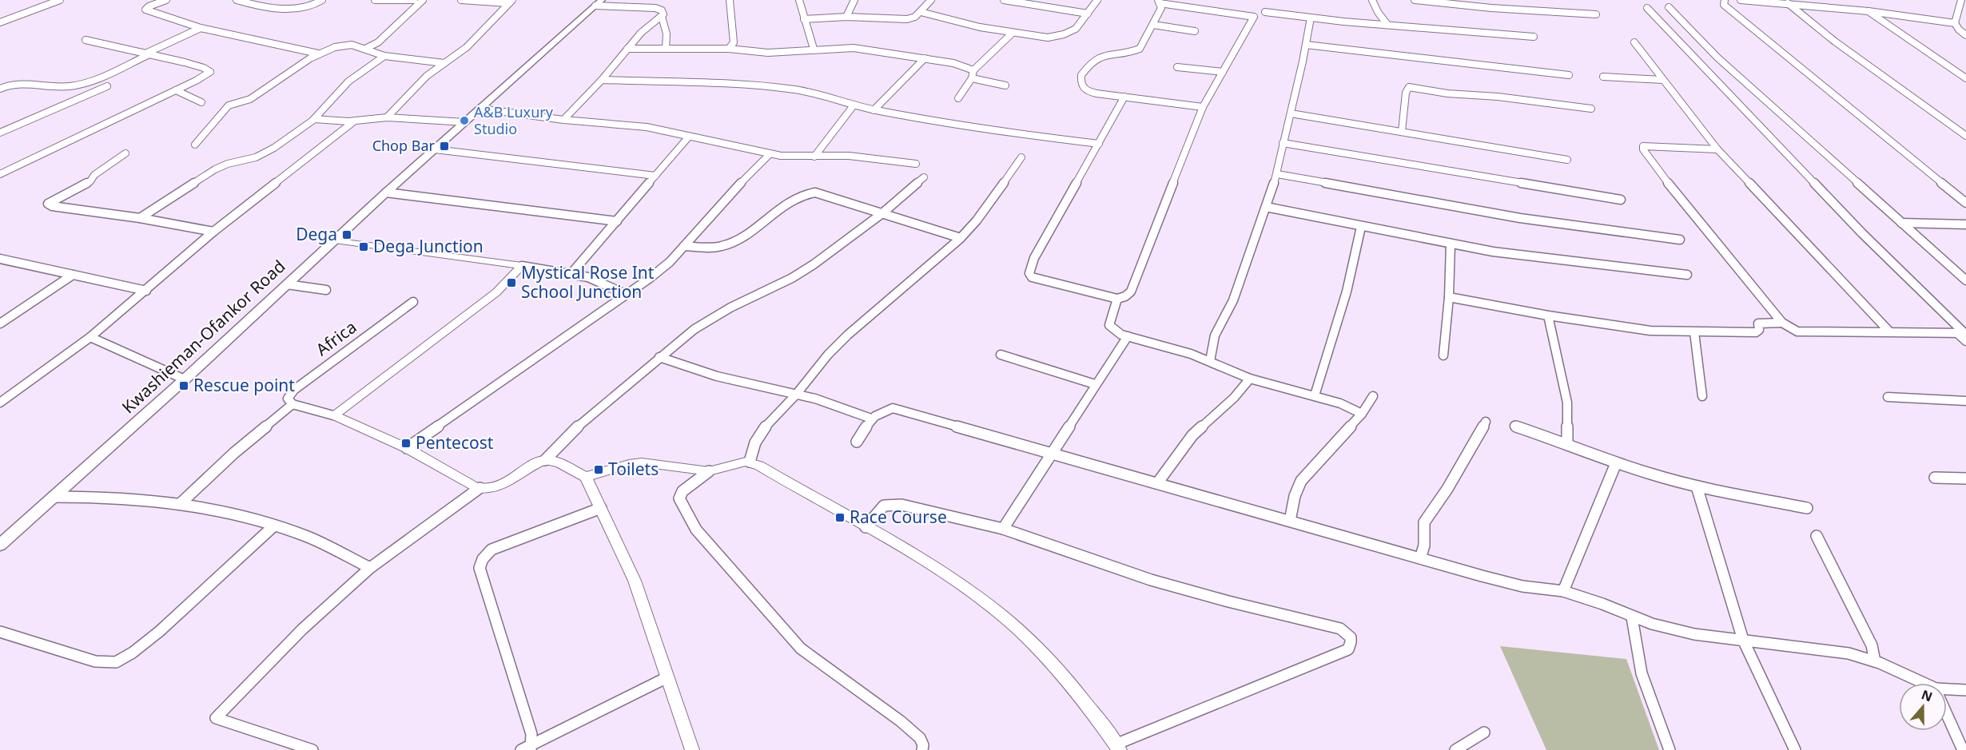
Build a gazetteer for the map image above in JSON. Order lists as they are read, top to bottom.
{
  "streets": {
    "main road": ["Kwashieman-Ofankor Road"],
    "street": ["Africa"]
  },
  "places": {
    "other": ["A&B Luxury Studio"],
    "transit": [
      "Chop Bar",
      "Dega",
      "Dega Junction",
      "Mystical Rose Int School Junction",
      "Rescue point",
      "Pentecost",
      "Toilets",
      "Race Course"
    ]
  },
  "north": "top"
}
